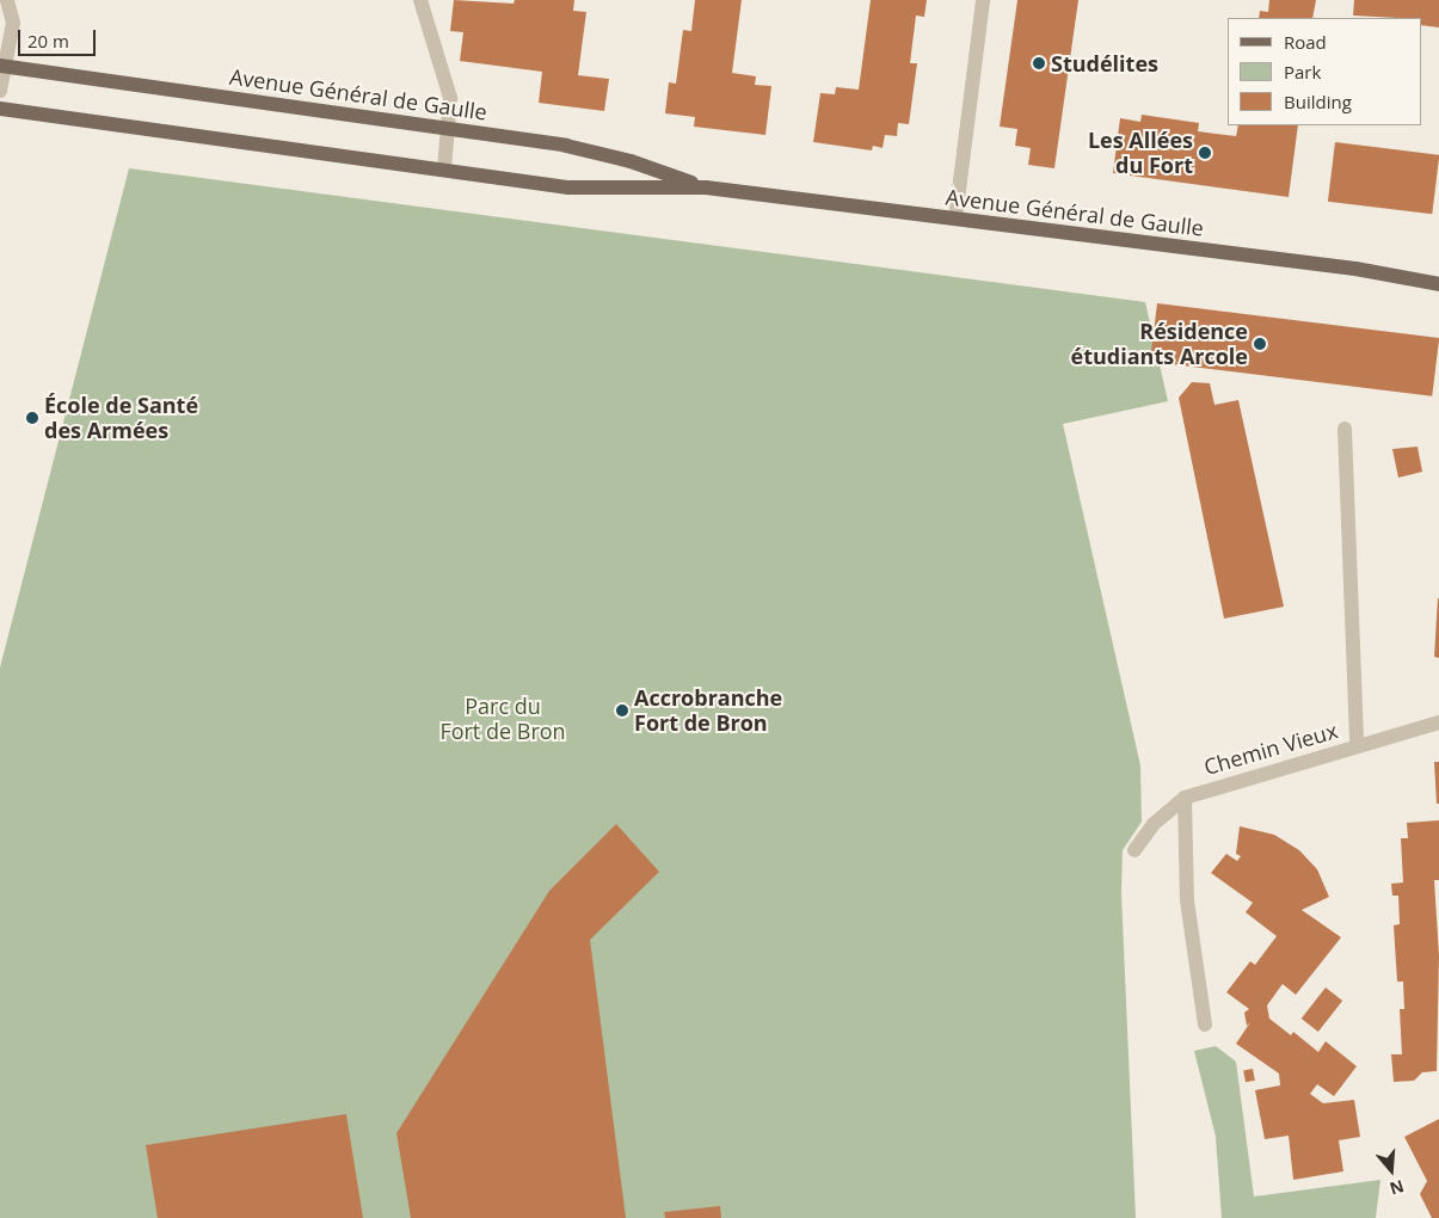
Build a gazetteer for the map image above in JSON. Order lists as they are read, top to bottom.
{
  "streets": {
    "main road": ["Avenue Général de Gaulle"],
    "street": ["Chemin Vieux"]
  },
  "parks": ["Parc du Fort de Bron"],
  "places": [
    "Studélites",
    "Les Allées du Fort",
    "Résidence étudiants Arcole",
    "École de Santé des Armées",
    "Accrobranche Fort de Bron"
  ],
  "legend": ["Road", "Park", "Building"],
  "scale_bar": "20 m",
  "north": "bottom"
}
